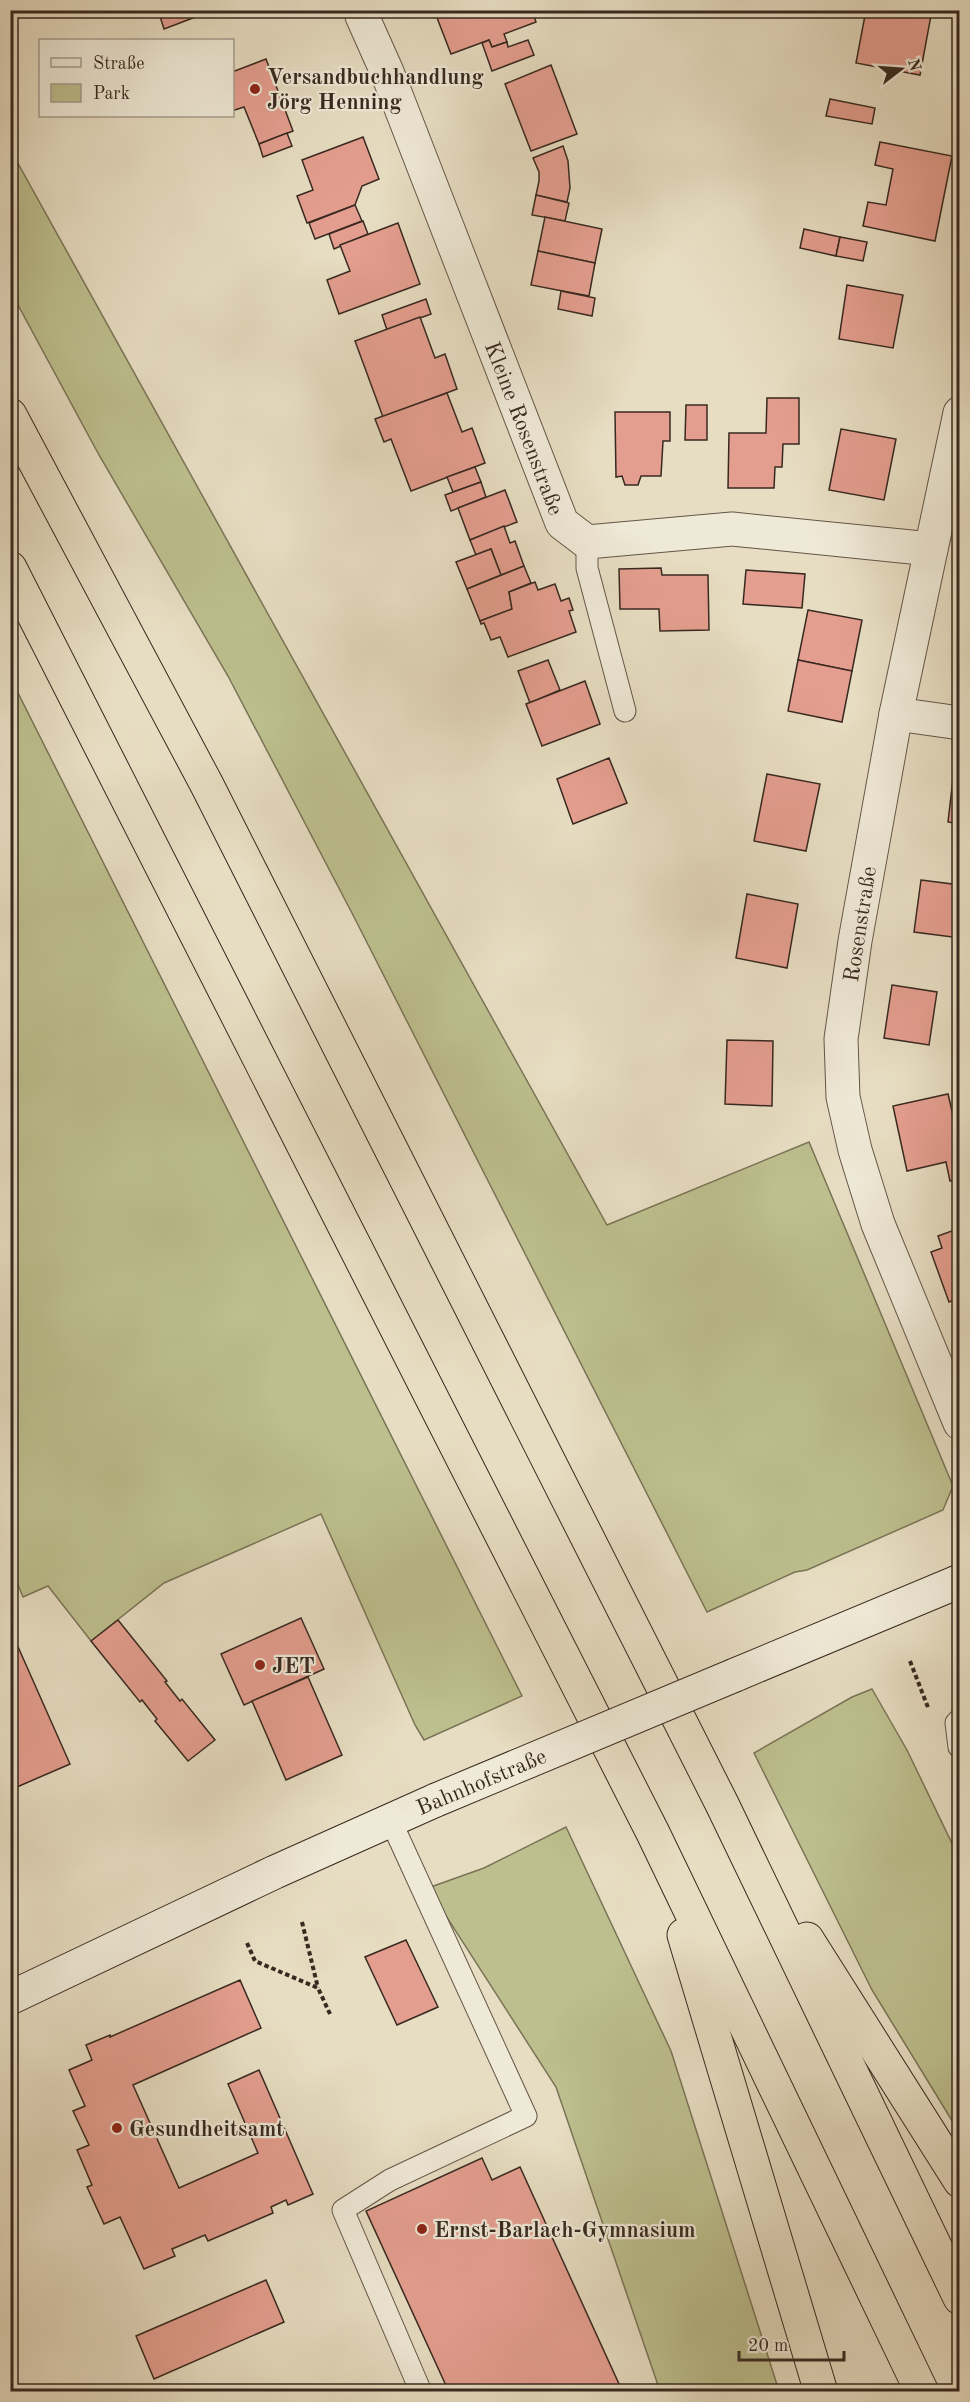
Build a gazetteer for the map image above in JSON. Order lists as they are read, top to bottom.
{
  "streets": {
    "street": ["Kleine Rosenstraße", "Rosenstraße", "Bahnhofstraße"]
  },
  "places": [
    "Versandbuchhandlung Jörg Henning",
    "JET",
    "Gesundheitsamt",
    "Ernst-Barlach-Gymnasium"
  ],
  "legend": ["Straße", "Park"],
  "scale_bar": "20 m",
  "north": "right"
}
